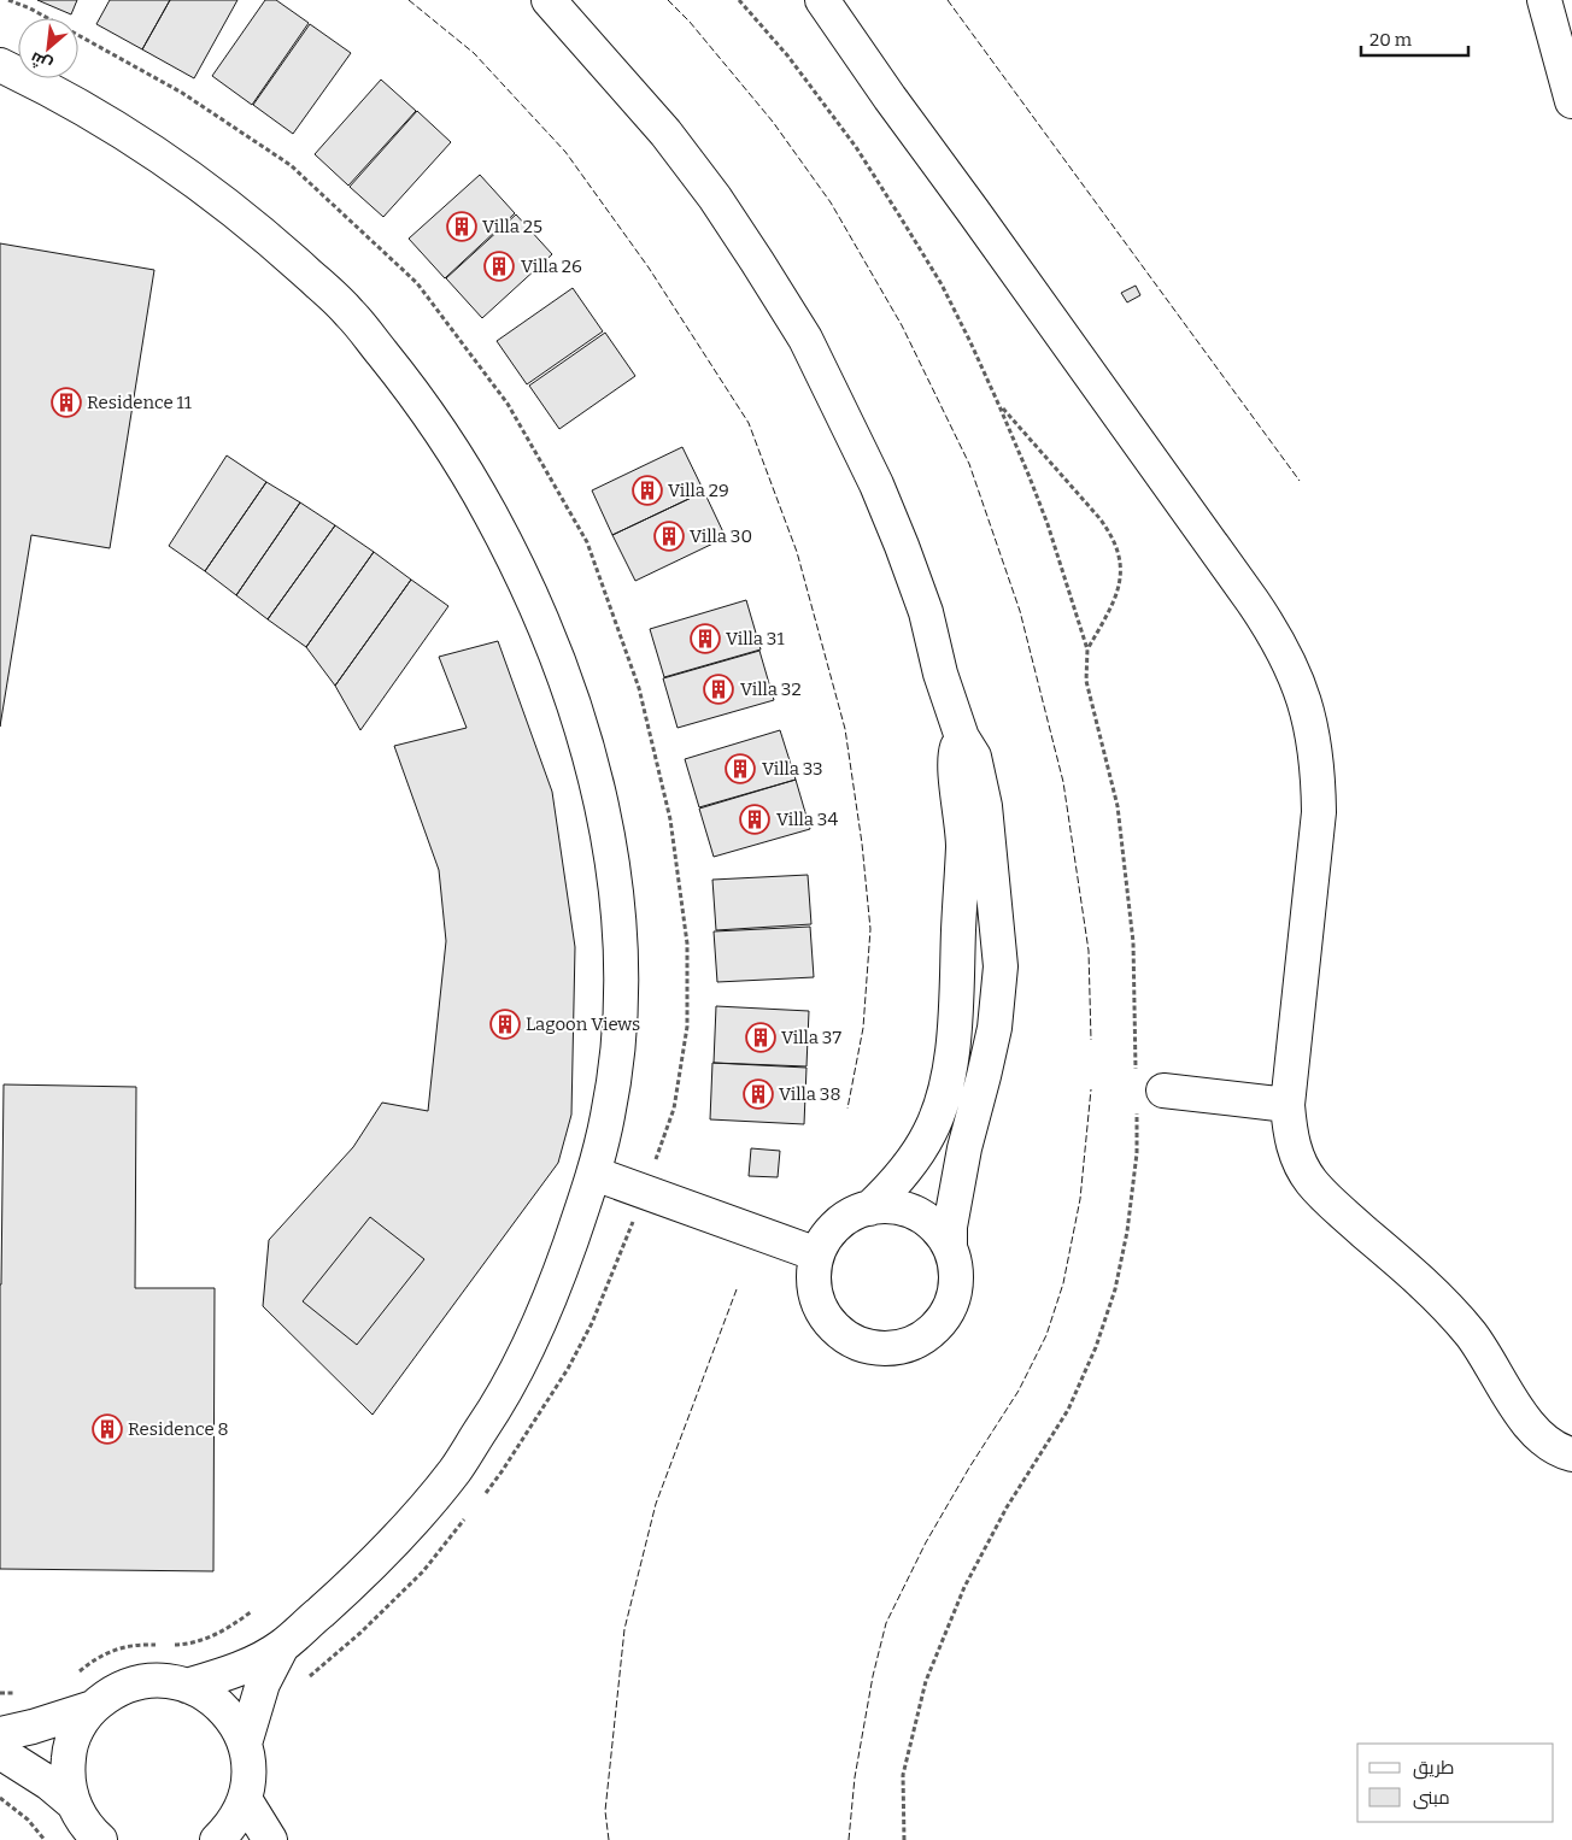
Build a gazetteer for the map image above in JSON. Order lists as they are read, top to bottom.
{
  "places": {
    "building": [
      "Villa 25",
      "Villa 26",
      "Residence 11",
      "Villa 29",
      "Villa 30",
      "Villa 31",
      "Villa 32",
      "Villa 33",
      "Villa 34",
      "Lagoon Views",
      "Villa 37",
      "Villa 38",
      "Residence 8"
    ]
  },
  "legend": ["طريق", "مبنى"],
  "scale_bar": "20 m",
  "north": "bottom left"
}
